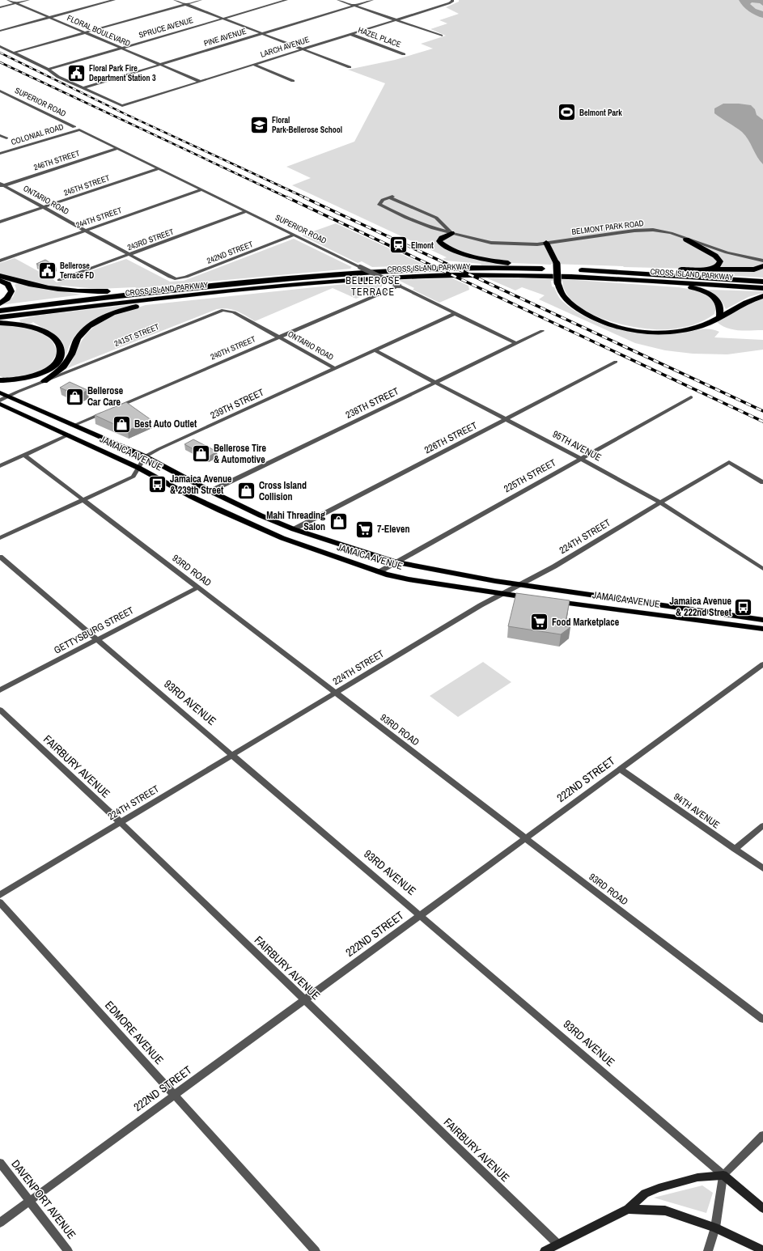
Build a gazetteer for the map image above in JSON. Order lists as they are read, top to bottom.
{
  "streets": {
    "highway": ["CROSS ISLAND PARKWAY"],
    "main road": ["JAMAICA AVENUE", "93RD AVENUE"],
    "street": [
      "SPRUCE AVENUE",
      "FLORAL BOULEVARD",
      "PINE AVENUE",
      "HAZEL PLACE",
      "LARCH AVENUE",
      "SUPERIOR ROAD",
      "COLONIAL ROAD",
      "246TH STREET",
      "245TH STREET",
      "ONTARIO ROAD",
      "244TH STREET",
      "BELMONT PARK ROAD",
      "243RD STREET",
      "242ND STREET",
      "241ST STREET",
      "240TH STREET",
      "238TH STREET",
      "239TH STREET",
      "226TH STREET",
      "95TH AVENUE",
      "225TH STREET",
      "224TH STREET",
      "93RD ROAD",
      "GETTYSBURG STREET",
      "FAIRBURY AVENUE",
      "222ND STREET",
      "94TH AVENUE",
      "EDMORE AVENUE",
      "DAVENPORT AVENUE"
    ]
  },
  "crossings": [
    ["SPRUCE AVENUE", "FLORAL BOULEVARD"],
    ["FLORAL BOULEVARD", "PINE AVENUE"],
    ["FLORAL BOULEVARD", "LARCH AVENUE"],
    ["PINE AVENUE", "LARCH AVENUE"],
    ["HAZEL PLACE", "LARCH AVENUE"],
    ["SUPERIOR ROAD", "COLONIAL ROAD"],
    ["SUPERIOR ROAD", "246TH STREET"],
    ["SUPERIOR ROAD", "245TH STREET"],
    ["SUPERIOR ROAD", "244TH STREET"],
    ["SUPERIOR ROAD", "243RD STREET"],
    ["SUPERIOR ROAD", "242ND STREET"],
    ["SUPERIOR ROAD", "240TH STREET"],
    ["SUPERIOR ROAD", "238TH STREET"],
    ["SUPERIOR ROAD", "239TH STREET"],
    ["246TH STREET", "ONTARIO ROAD"],
    ["245TH STREET", "ONTARIO ROAD"],
    ["ONTARIO ROAD", "244TH STREET"],
    ["ONTARIO ROAD", "243RD STREET"],
    ["ONTARIO ROAD", "242ND STREET"],
    ["ONTARIO ROAD", "241ST STREET"],
    ["ONTARIO ROAD", "240TH STREET"],
    ["ONTARIO ROAD", "239TH STREET"],
    ["241ST STREET", "240TH STREET"],
    ["241ST STREET", "JAMAICA AVENUE"],
    ["238TH STREET", "95TH AVENUE"],
    ["238TH STREET", "JAMAICA AVENUE"],
    ["239TH STREET", "95TH AVENUE"],
    ["239TH STREET", "JAMAICA AVENUE"],
    ["226TH STREET", "95TH AVENUE"],
    ["226TH STREET", "JAMAICA AVENUE"],
    ["95TH AVENUE", "225TH STREET"],
    ["95TH AVENUE", "224TH STREET"],
    ["JAMAICA AVENUE", "225TH STREET"],
    ["JAMAICA AVENUE", "224TH STREET"],
    ["224TH STREET", "93RD ROAD"],
    ["224TH STREET", "93RD AVENUE"],
    ["224TH STREET", "FAIRBURY AVENUE"],
    ["93RD ROAD", "GETTYSBURG STREET"],
    ["93RD ROAD", "222ND STREET"],
    ["GETTYSBURG STREET", "93RD AVENUE"],
    ["93RD AVENUE", "222ND STREET"],
    ["FAIRBURY AVENUE", "222ND STREET"],
    ["222ND STREET", "94TH AVENUE"],
    ["222ND STREET", "EDMORE AVENUE"],
    ["222ND STREET", "DAVENPORT AVENUE"]
  ],
  "districts": ["BELLEROSE TERRACE"],
  "places": {
    "public building": ["Floral Park Fire Department Station 3", "Bellerose Terrace FD"],
    "sports": ["Belmont Park"],
    "school or university": ["Floral Park-Bellerose School"],
    "station": ["Elmont"],
    "shop": [
      "Bellerose Car Care",
      "Best Auto Outlet",
      "Bellerose Tire & Automotive",
      "Cross Island Collision",
      "Mahi Threading Salon"
    ],
    "bus stop": ["Jamaica Avenue & 239th Street", "Jamaica Avenue & 222nd Street"],
    "supermarket": ["7-Eleven", "Food Marketplace"]
  }
}
